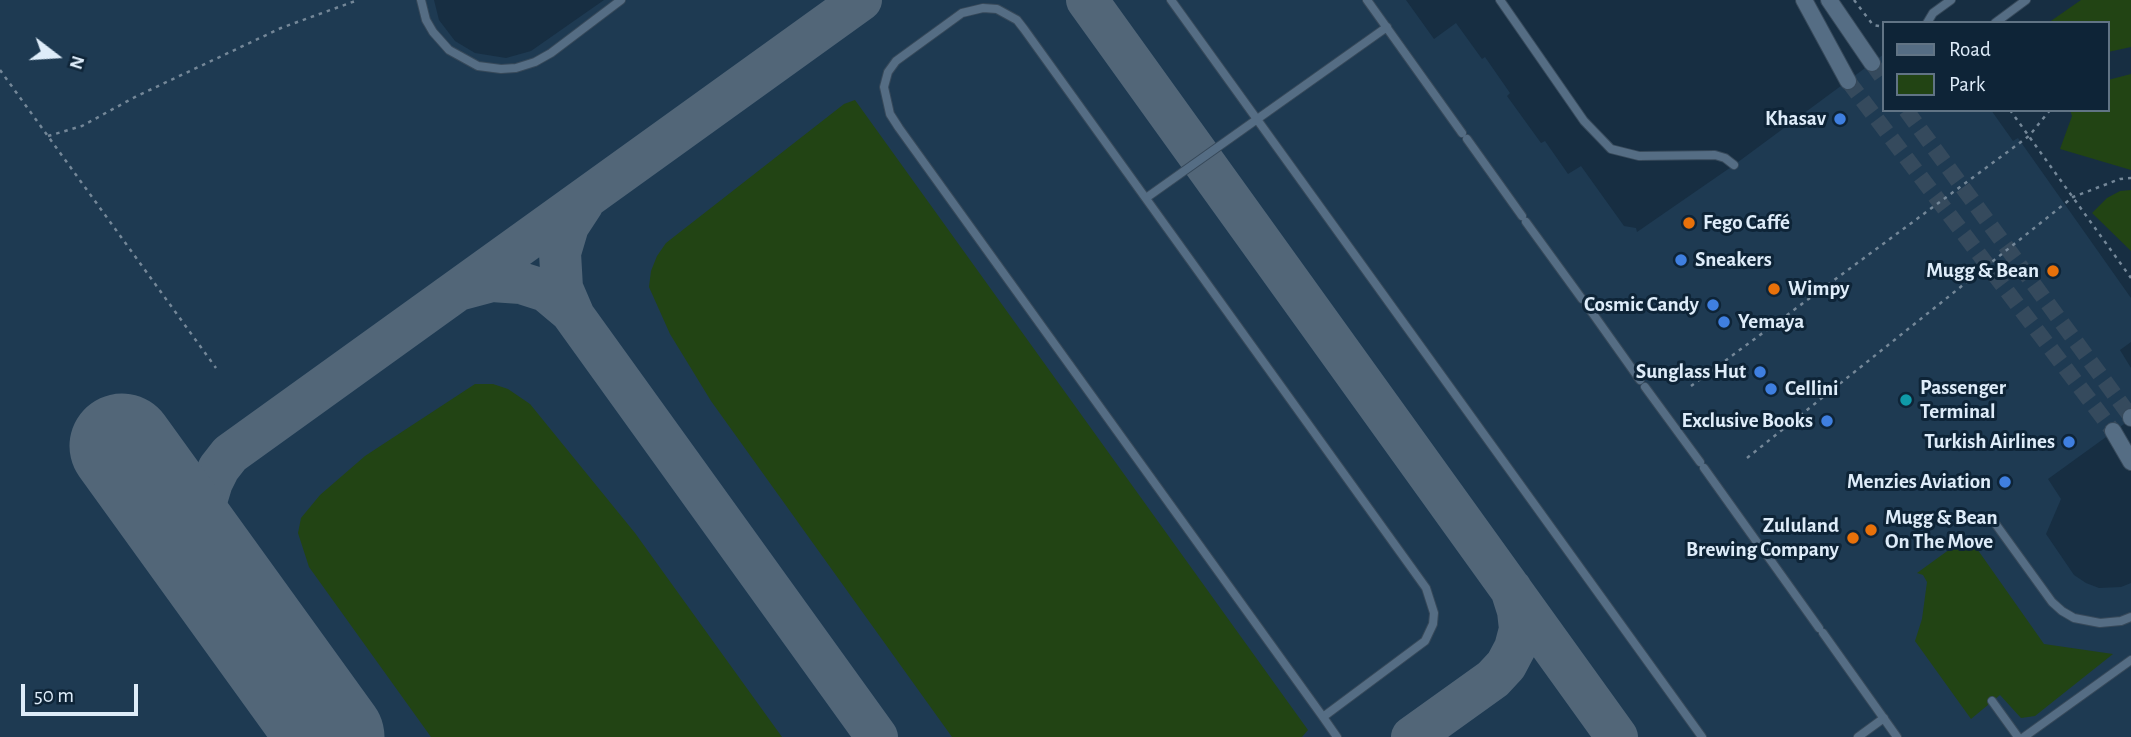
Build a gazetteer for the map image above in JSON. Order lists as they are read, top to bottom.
{
  "places": [
    "Khasav",
    "Fego Caffé",
    "Sneakers",
    "Mugg & Bean",
    "Wimpy",
    "Cosmic Candy",
    "Yemaya",
    "Sunglass Hut",
    "Cellini",
    "Passenger Terminal",
    "Exclusive Books",
    "Turkish Airlines",
    "Menzies Aviation",
    "Mugg & Bean On The Move",
    "Zululand Brewing Company"
  ],
  "legend": ["Road", "Park"],
  "scale_bar": "50 m",
  "north": "right"
}
